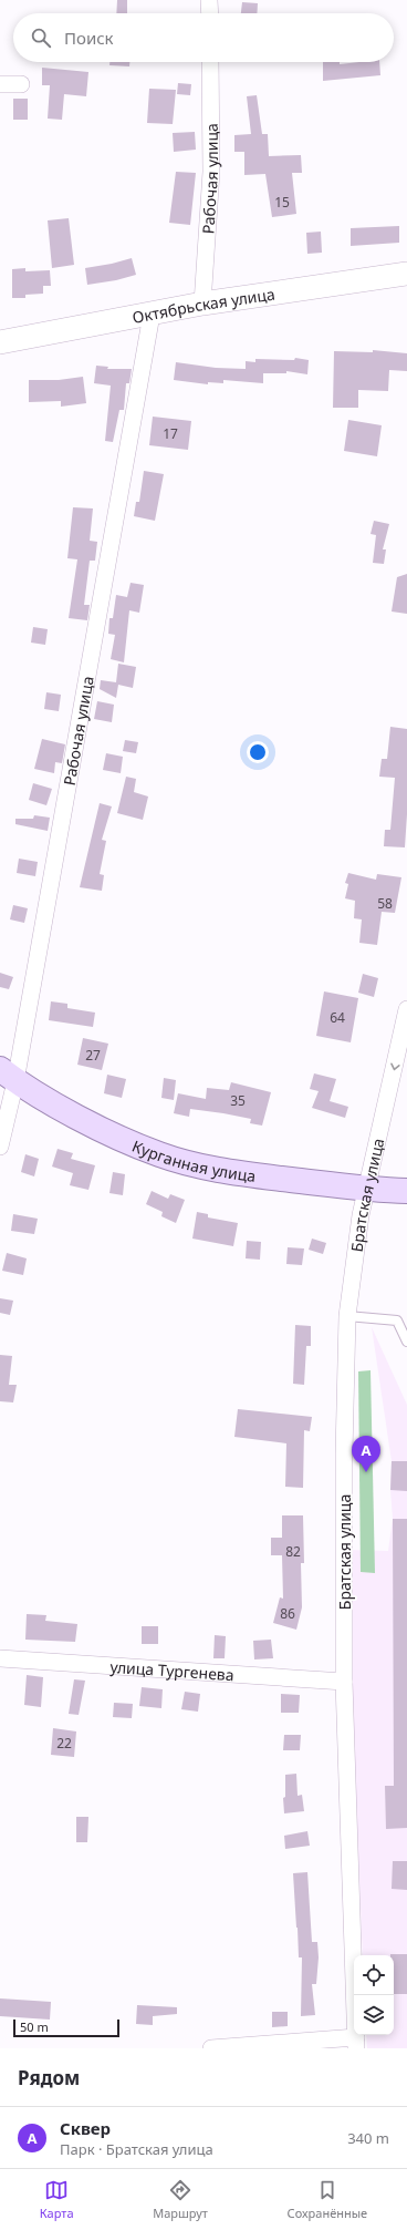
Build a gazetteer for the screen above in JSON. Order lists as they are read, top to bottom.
{
  "streets": {
    "main road": ["Курганная улица"],
    "street": [
      "Рабочая улица",
      "Октябрьская улица",
      "Братская улица",
      "улица Тургенева"
    ]
  },
  "crossings": [
    ["Рабочая улица", "Октябрьская улица"],
    ["Рабочая улица", "Курганная улица"],
    ["Курганная улица", "Братская улица"],
    ["Братская улица", "улица Тургенева"]
  ],
  "house_numbers": [
    "15",
    "17",
    "58",
    "64",
    "27",
    "35",
    "82",
    "86",
    "22"
  ],
  "scale_bar": "50 m",
  "page": {
    "search": "Поиск",
    "pins": "A",
    "scale": "50 m",
    "heading": "Рядом",
    "list": [
      {
        "mark": "A",
        "name": "Сквер",
        "note": "Парк · Братская улица",
        "value": "340 m"
      }
    ],
    "nav": ["Карта", "Маршрут", "Сохранённые"]
  }
}
